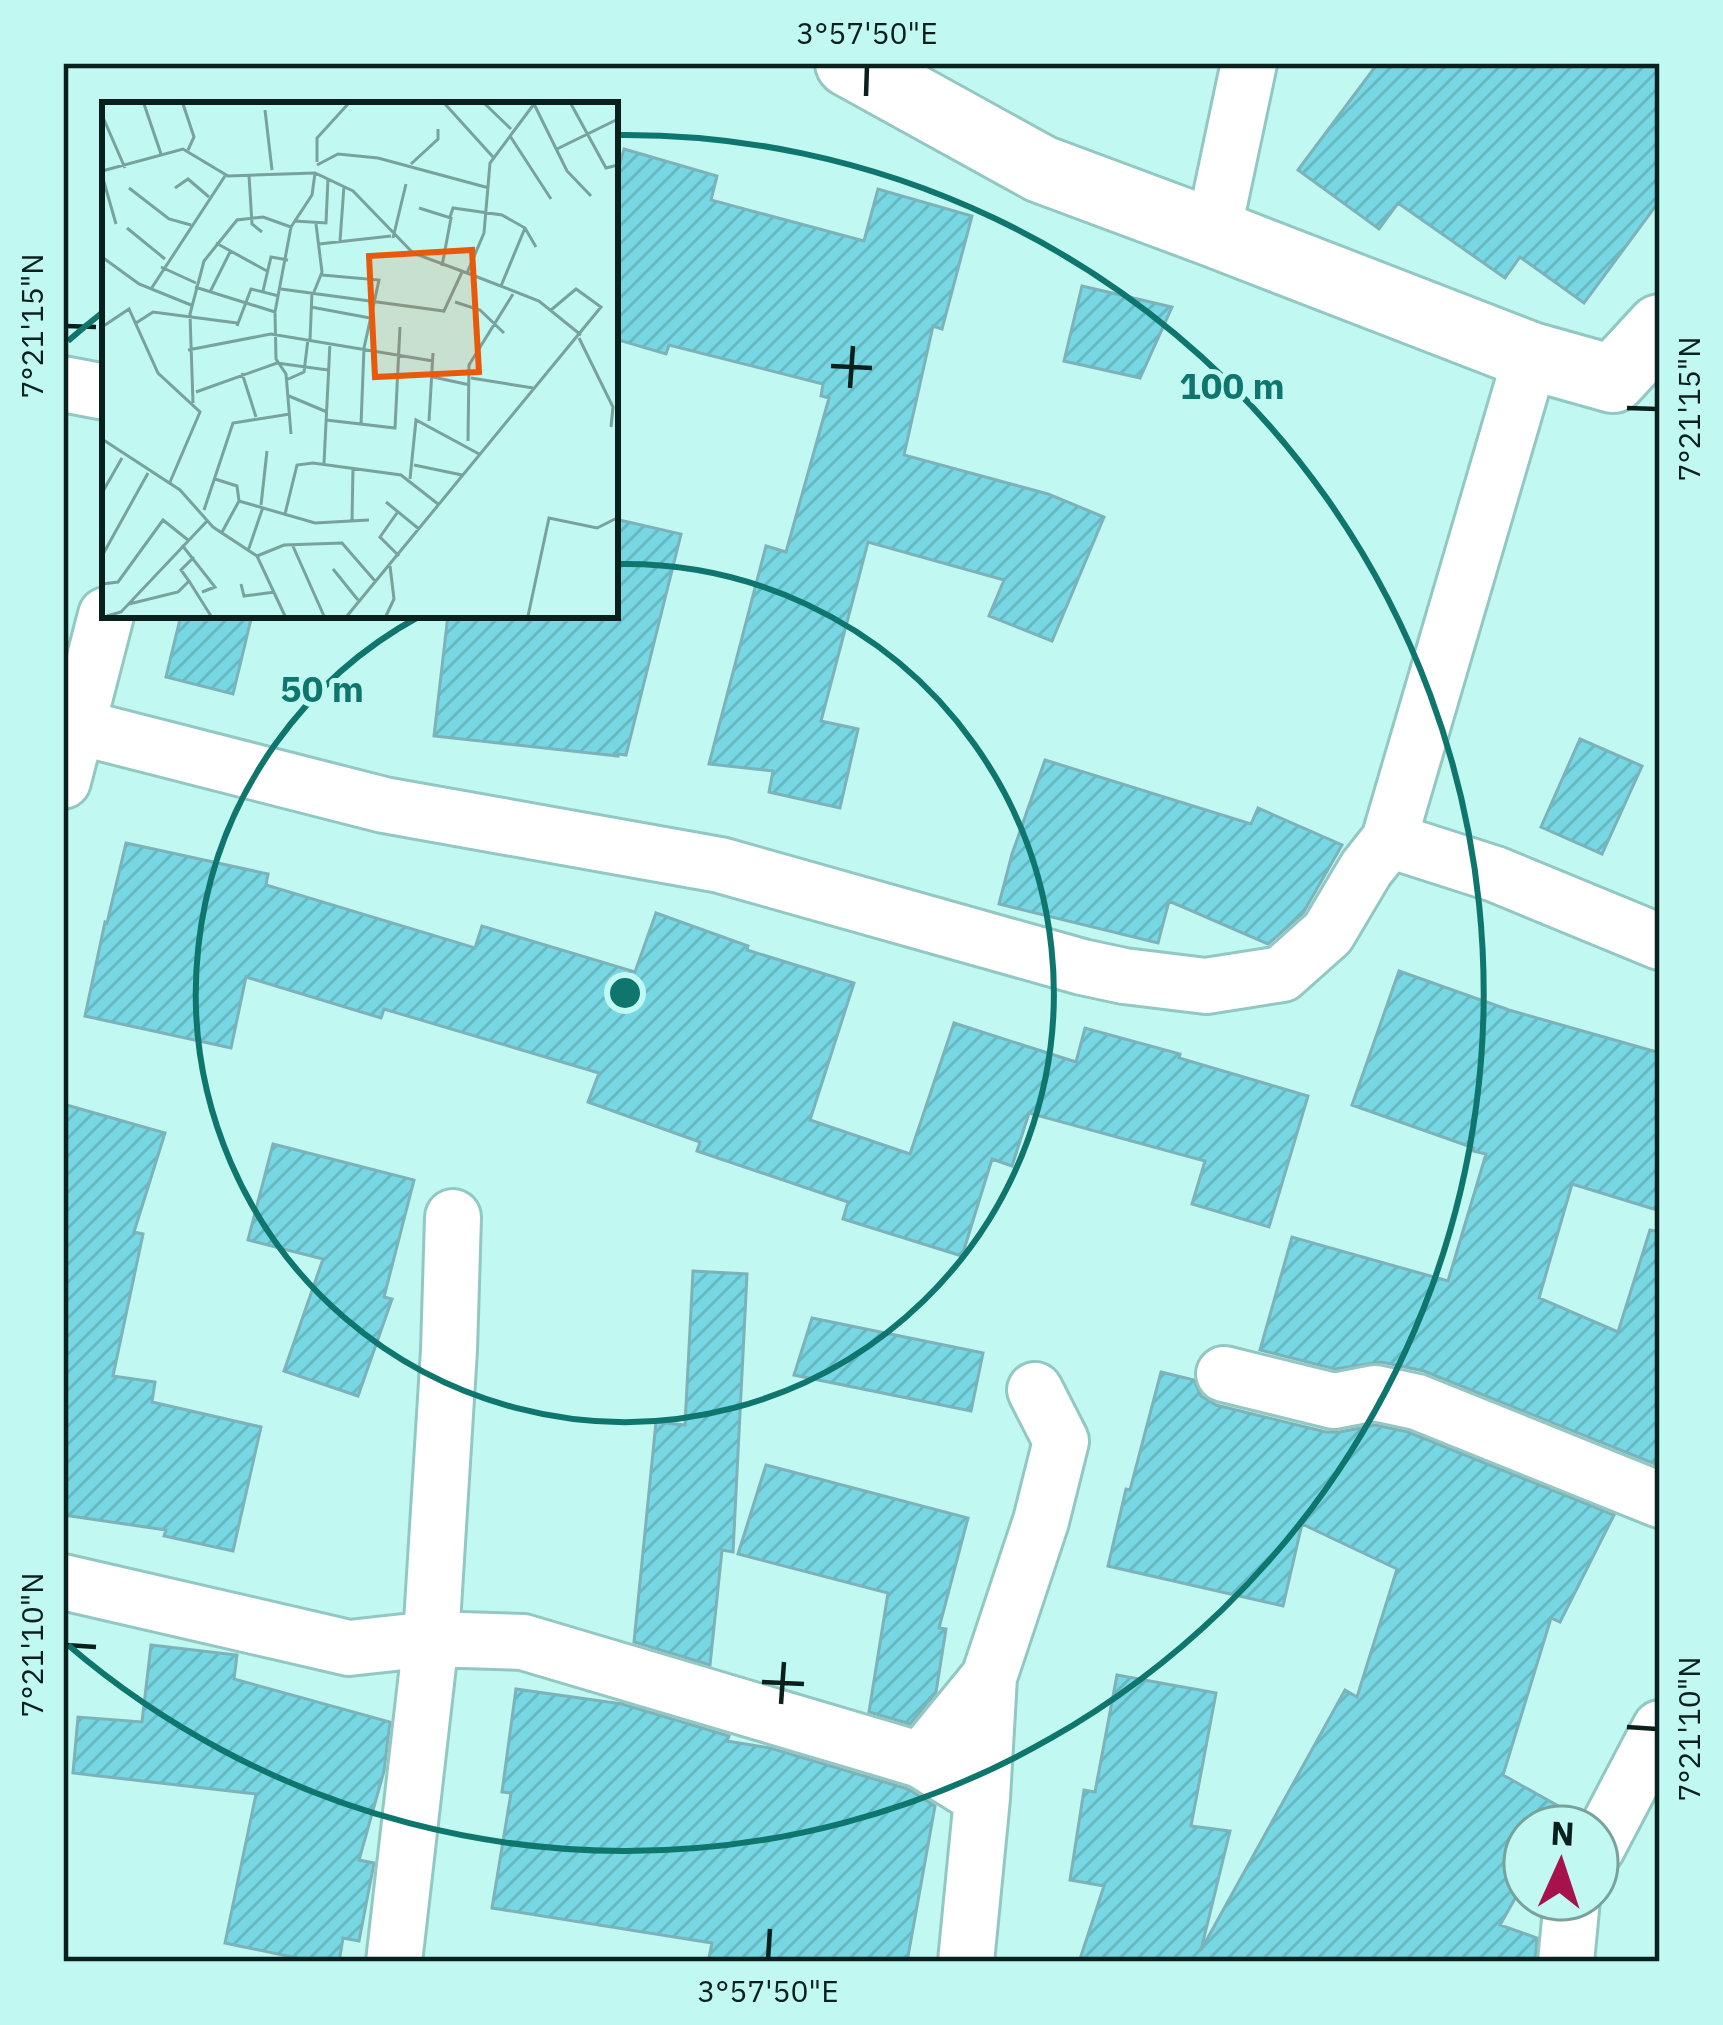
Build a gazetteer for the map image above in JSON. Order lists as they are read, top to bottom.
{
  "north": "top",
  "coordinates": ["3°57'50\"E", "7°21'15\"N", "7°21'10\"N"],
  "rings": ["100 m", "50 m"]
}
